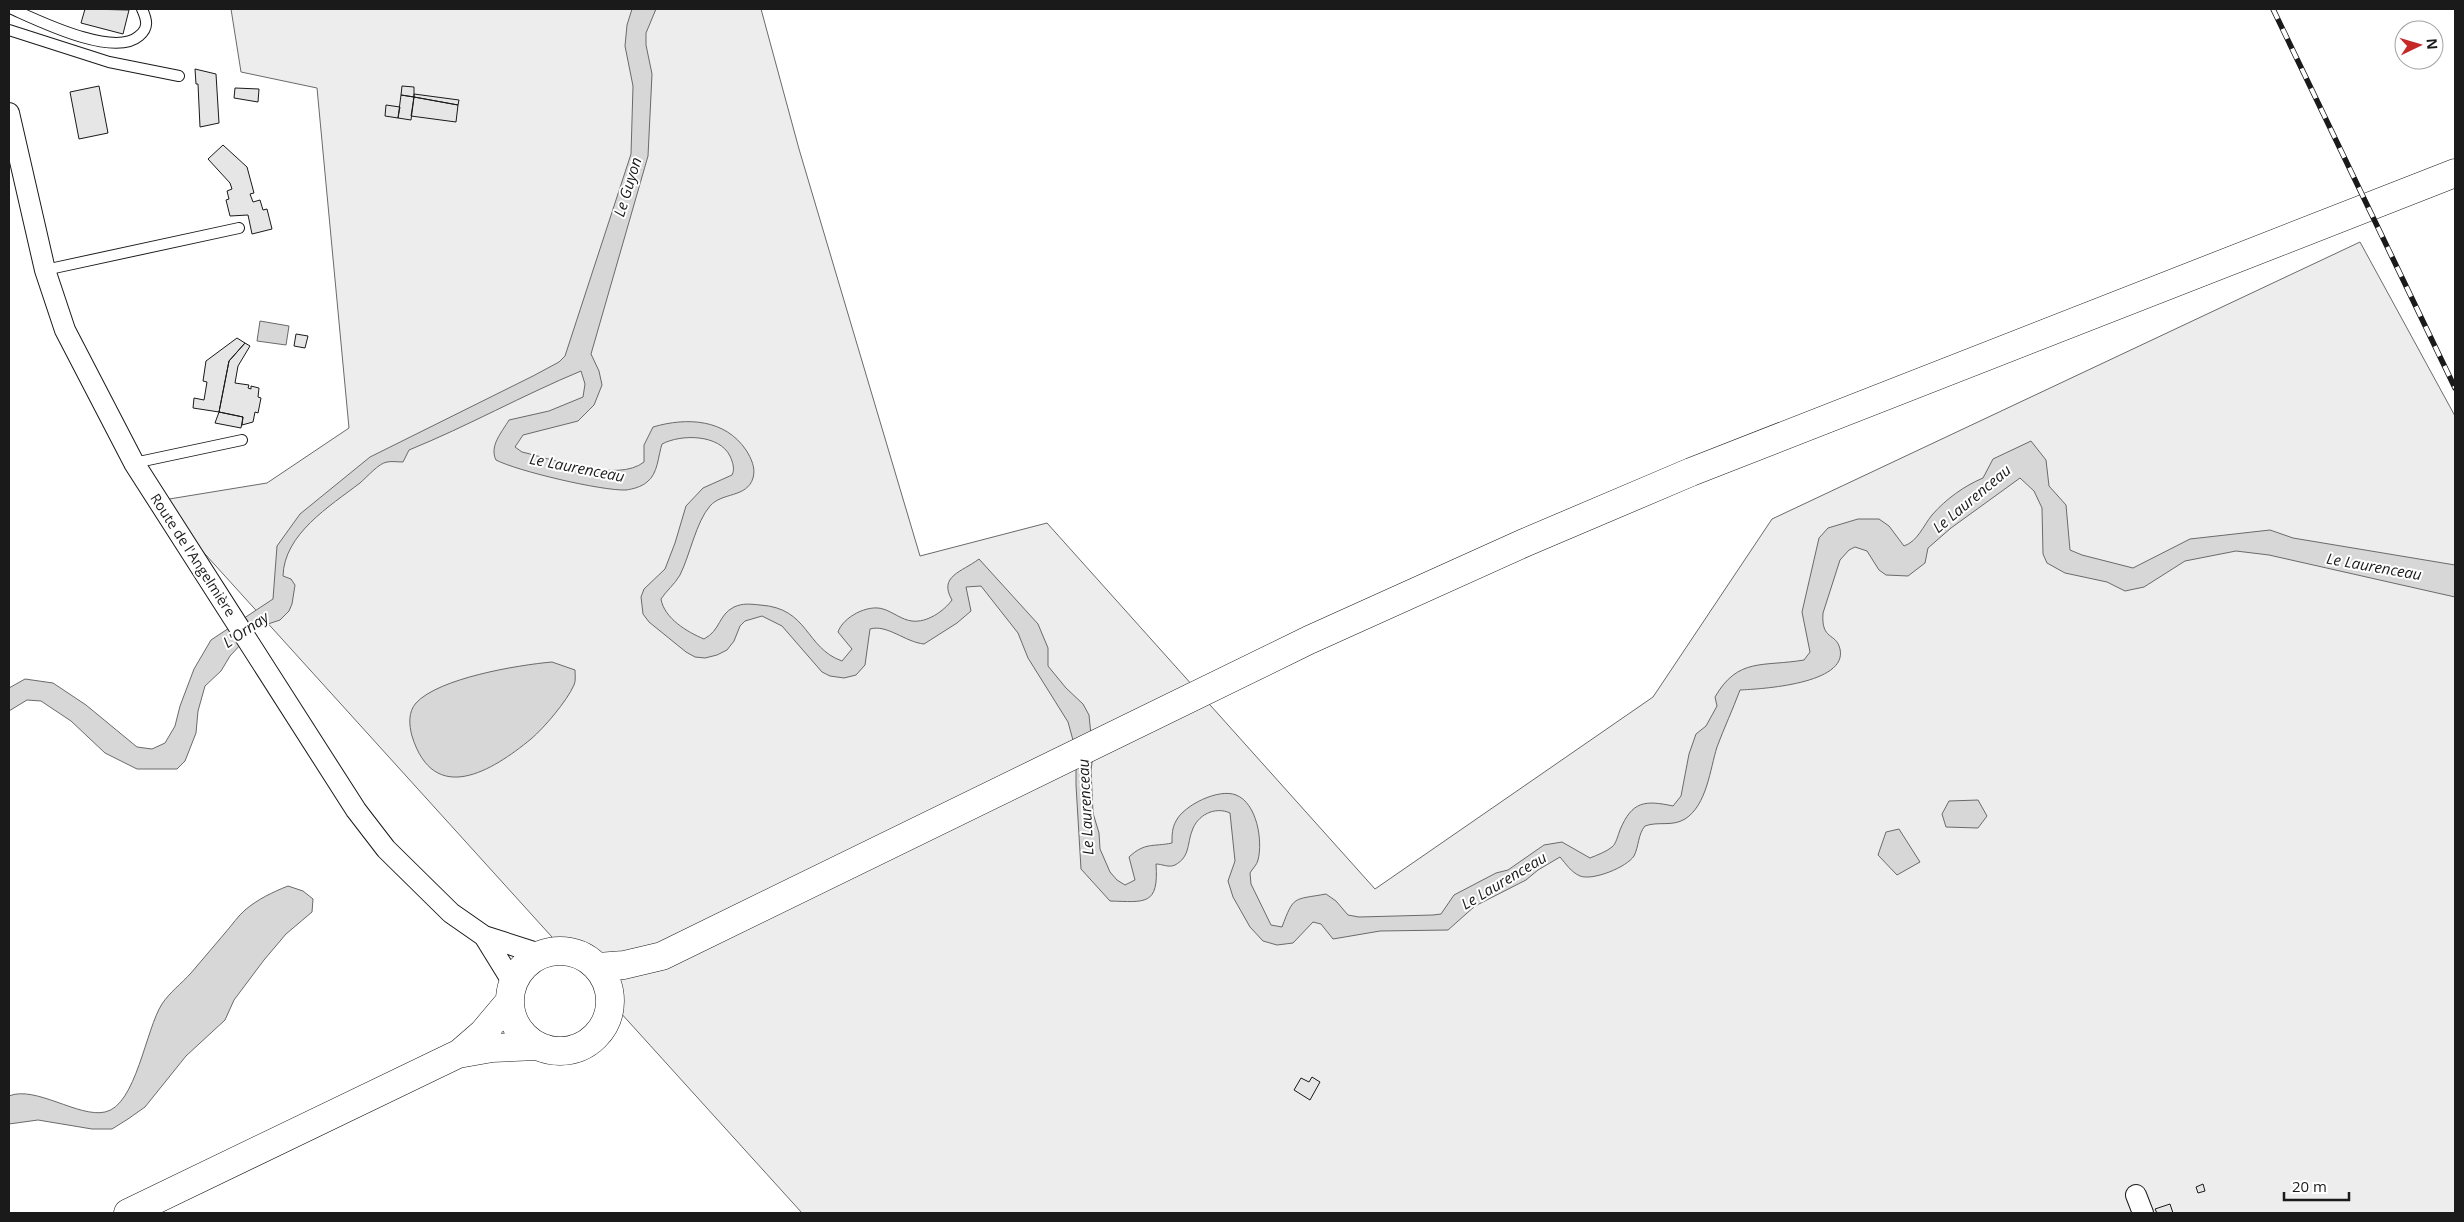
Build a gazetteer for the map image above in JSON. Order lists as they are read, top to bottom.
{
  "streets": {
    "street": ["Route de l'Angelmière"]
  },
  "water": ["Le Guyon", "Le Laurenceau", "L'Ornay"],
  "scale_bar": "20 m",
  "north": "right"
}
